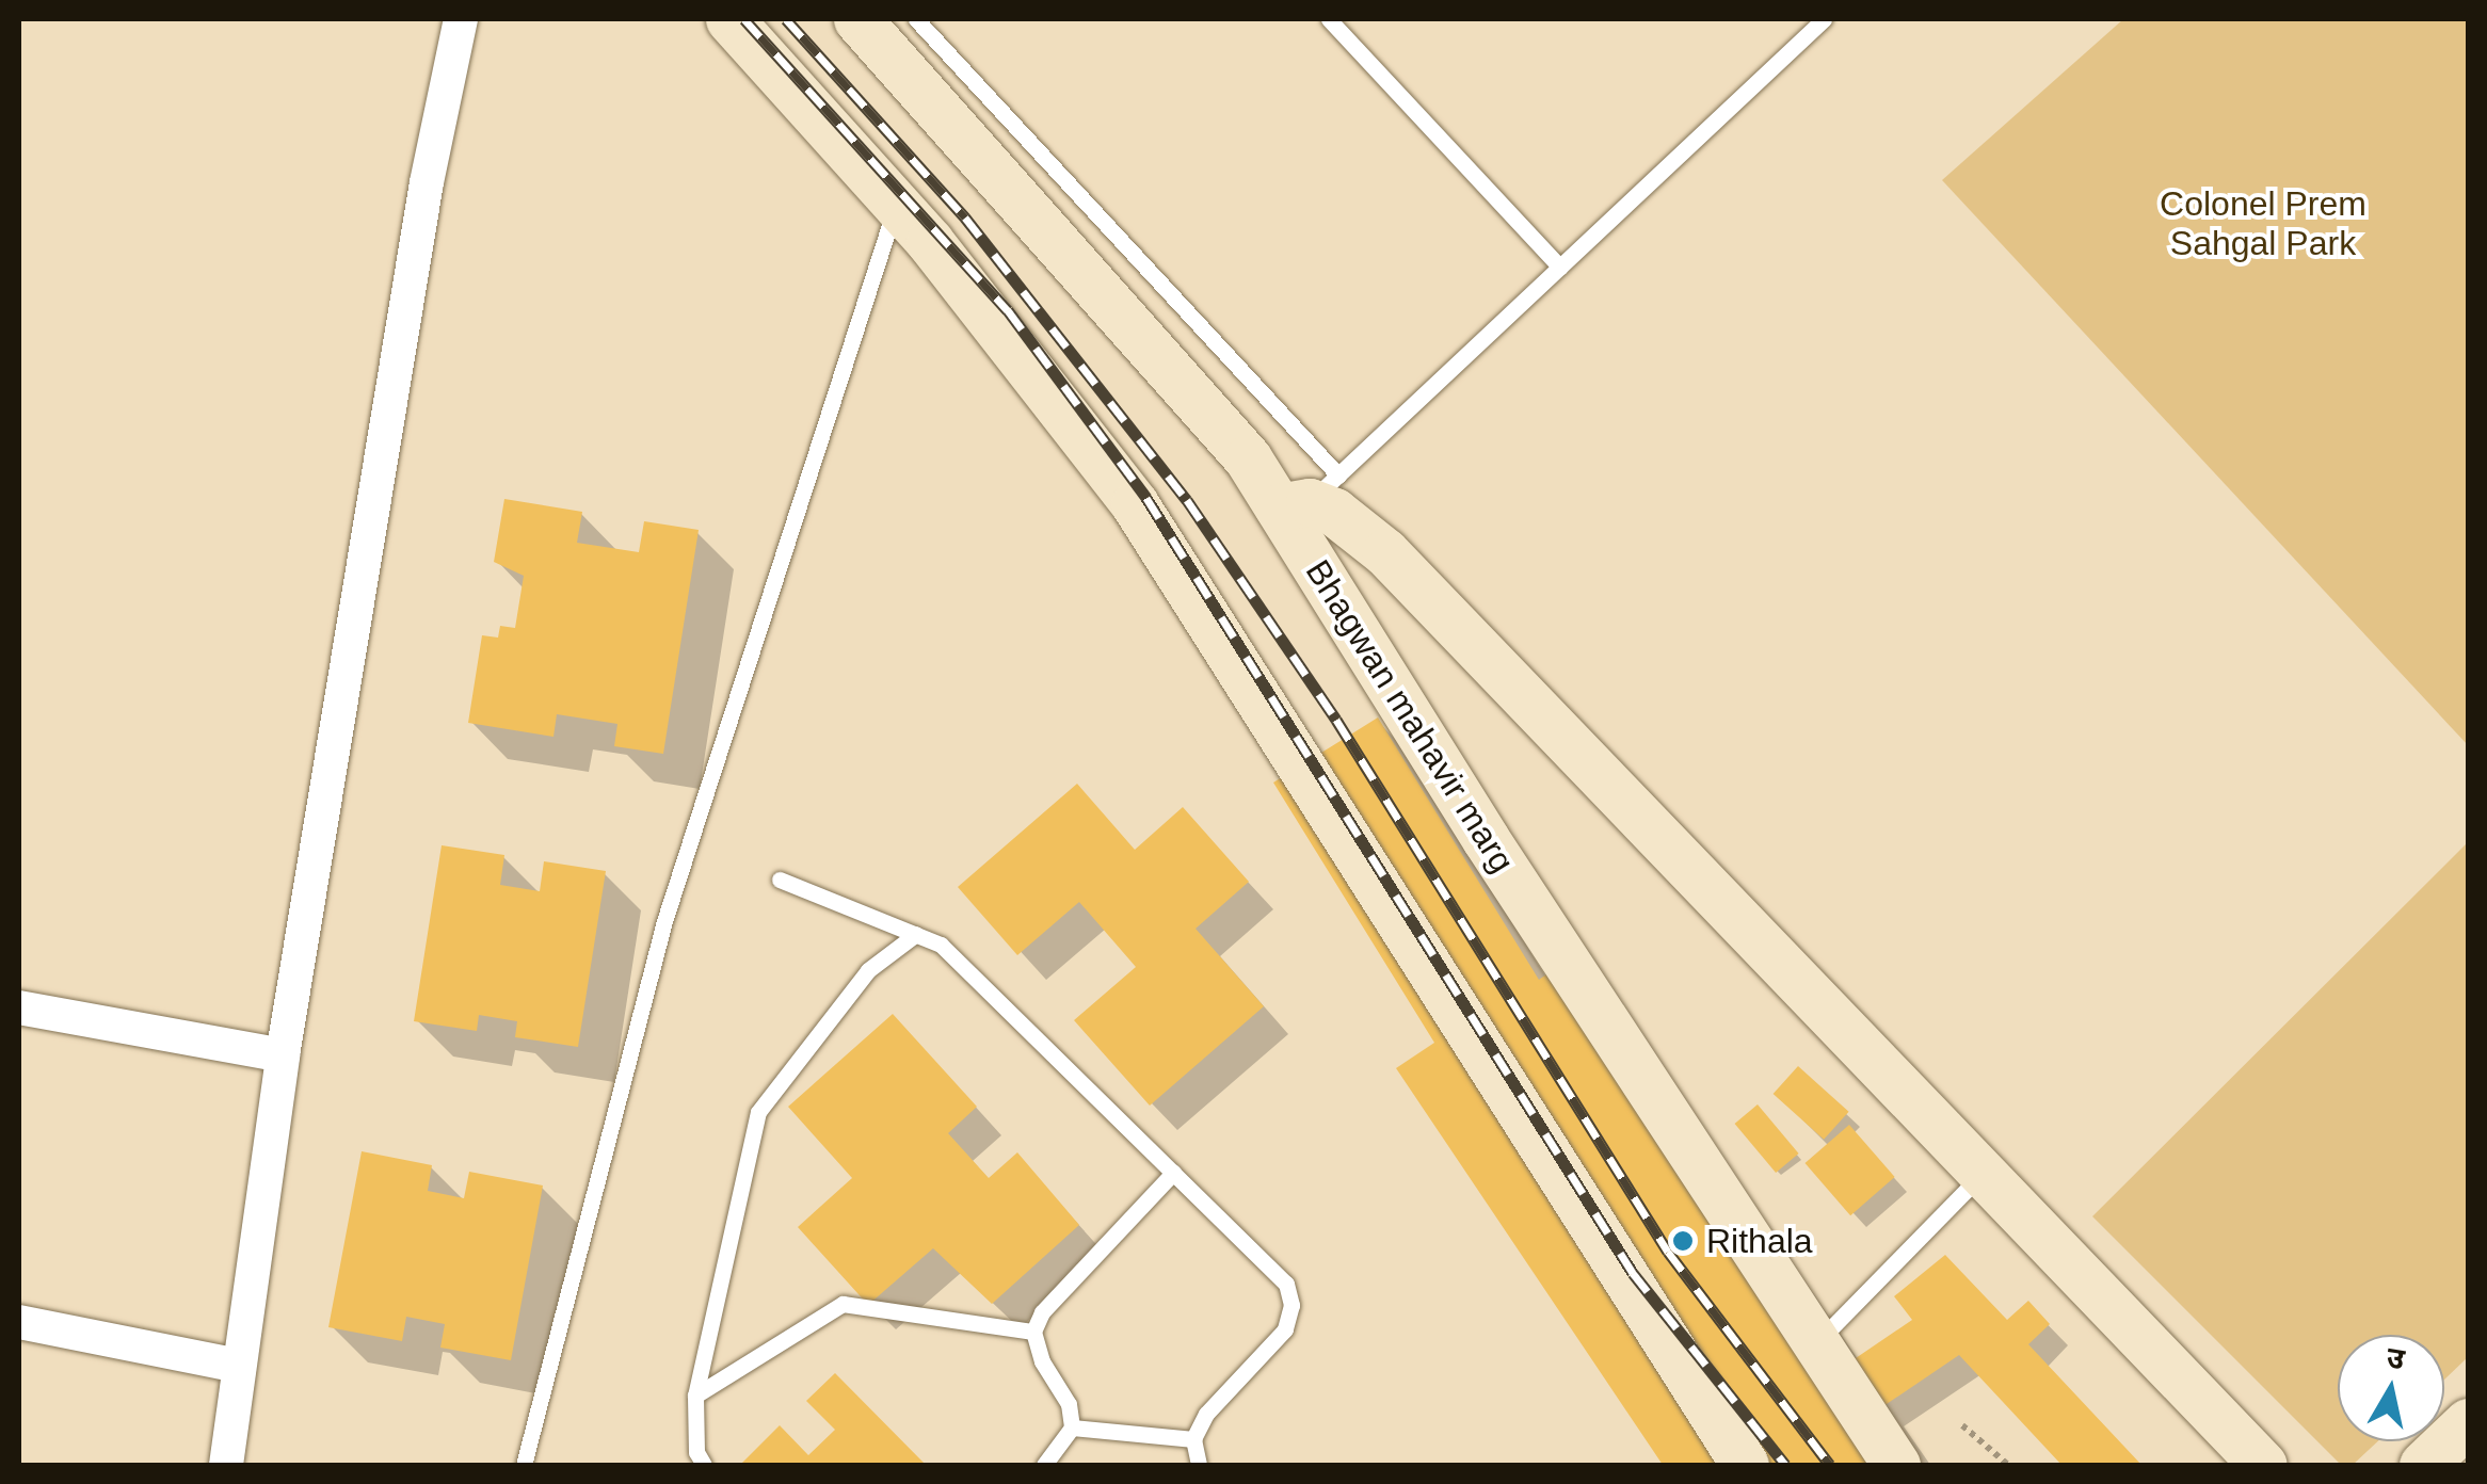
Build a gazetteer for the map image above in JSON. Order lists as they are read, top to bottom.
{
  "streets": {
    "main road": ["Bhagwan mahavir marg"]
  },
  "parks": ["Colonel Prem Sahgal Park"],
  "places": ["Rithala"],
  "north": "top"
}
